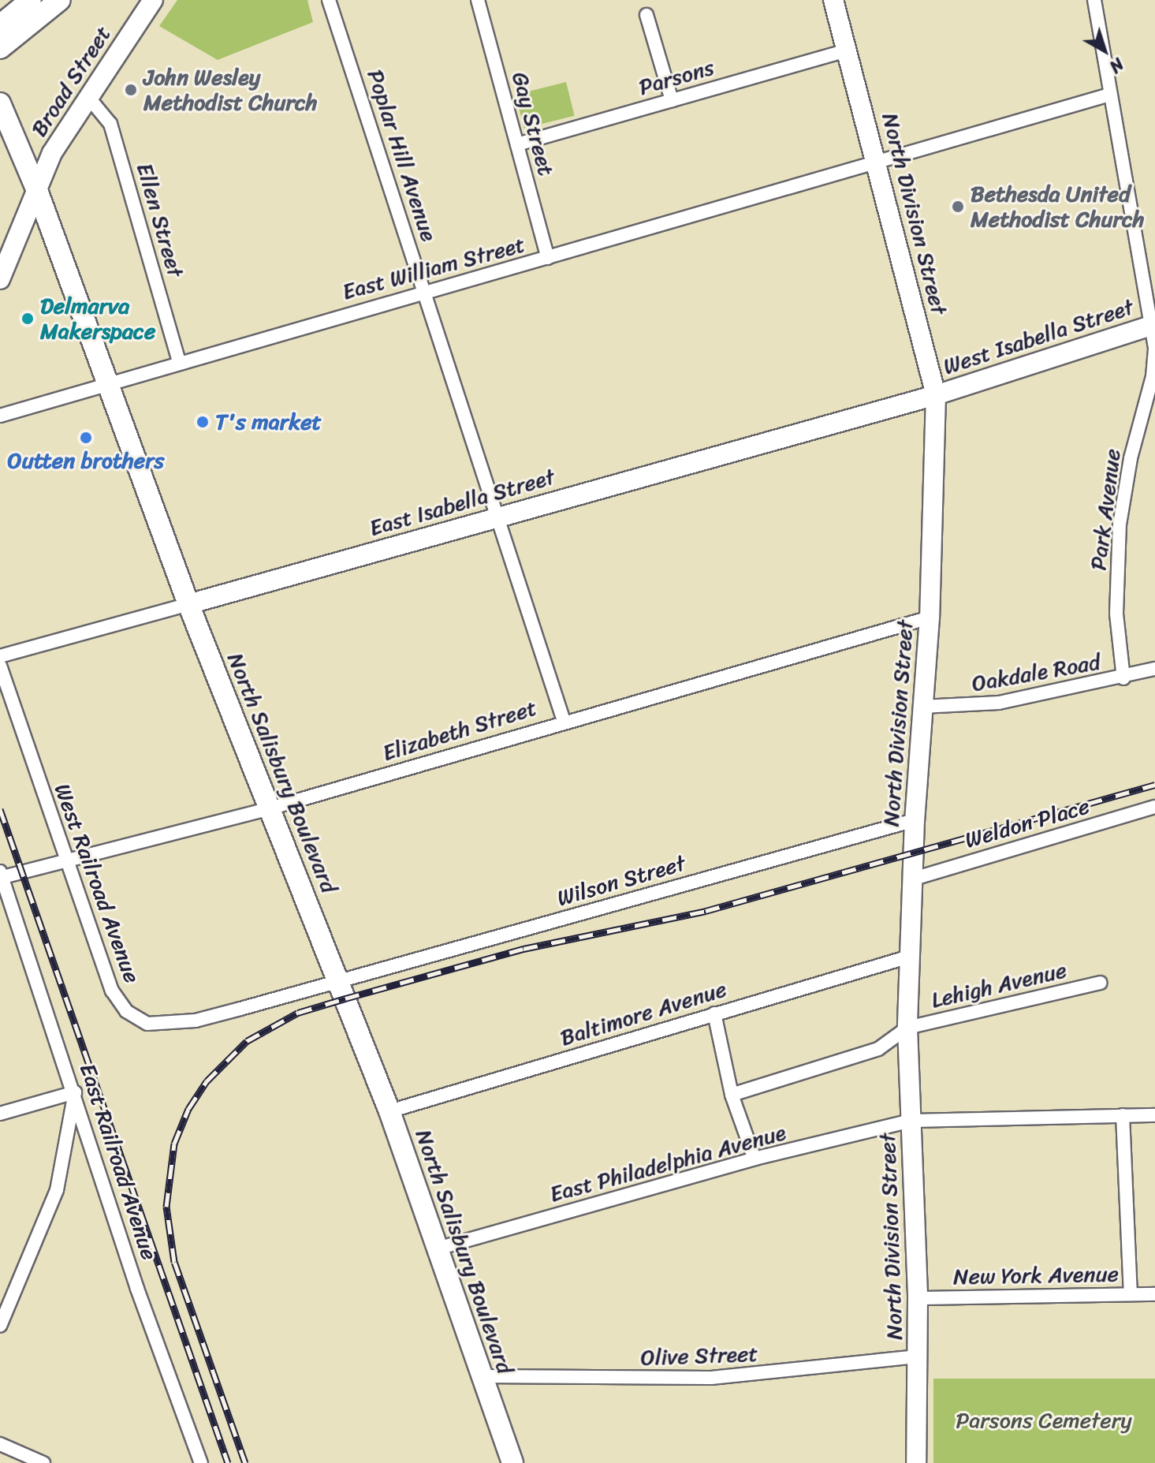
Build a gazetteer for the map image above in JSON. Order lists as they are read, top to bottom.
{
  "streets": {
    "main road": ["North Salisbury Boulevard"],
    "street": [
      "Parsons",
      "Broad Street",
      "Gay Street",
      "Poplar Hill Avenue",
      "North Division Street",
      "Ellen Street",
      "East William Street",
      "West Isabella Street",
      "East Isabella Street",
      "Park Avenue",
      "Oakdale Road",
      "Elizabeth Street",
      "Weldon Place",
      "Wilson Street",
      "West Railroad Avenue",
      "Lehigh Avenue",
      "Baltimore Avenue",
      "East Railroad Avenue",
      "East Philadelphia Avenue",
      "New York Avenue",
      "Olive Street"
    ]
  },
  "crossings": [
    ["Parsons", "Gay Street"],
    ["Parsons", "North Division Street"],
    ["Broad Street", "Ellen Street"],
    ["Broad Street", "North Salisbury Boulevard"],
    ["Gay Street", "East William Street"],
    ["Poplar Hill Avenue", "East William Street"],
    ["Poplar Hill Avenue", "East Isabella Street"],
    ["Poplar Hill Avenue", "Elizabeth Street"],
    ["North Division Street", "East William Street"],
    ["North Division Street", "West Isabella Street"],
    ["North Division Street", "East Isabella Street"],
    ["North Division Street", "Oakdale Road"],
    ["North Division Street", "Elizabeth Street"],
    ["North Division Street", "Weldon Place"],
    ["North Division Street", "Wilson Street"],
    ["North Division Street", "Lehigh Avenue"],
    ["North Division Street", "Baltimore Avenue"],
    ["North Division Street", "East Philadelphia Avenue"],
    ["North Division Street", "New York Avenue"],
    ["North Division Street", "Olive Street"],
    ["Ellen Street", "East William Street"],
    ["East William Street", "Park Avenue"],
    ["East William Street", "North Salisbury Boulevard"],
    ["West Isabella Street", "East Isabella Street"],
    ["West Isabella Street", "Park Avenue"],
    ["East Isabella Street", "North Salisbury Boulevard"],
    ["Park Avenue", "Oakdale Road"],
    ["Elizabeth Street", "North Salisbury Boulevard"],
    ["Elizabeth Street", "West Railroad Avenue"],
    ["Elizabeth Street", "East Railroad Avenue"],
    ["North Salisbury Boulevard", "Wilson Street"],
    ["North Salisbury Boulevard", "West Railroad Avenue"],
    ["North Salisbury Boulevard", "Baltimore Avenue"],
    ["North Salisbury Boulevard", "East Philadelphia Avenue"],
    ["North Salisbury Boulevard", "Olive Street"],
    ["Wilson Street", "West Railroad Avenue"]
  ],
  "parks": ["Parsons Cemetery"],
  "places": [
    "John Wesley Methodist Church",
    "Bethesda United Methodist Church",
    "Delmarva Makerspace",
    "T's market",
    "Outten brothers"
  ],
  "north": "bottom right"
}
